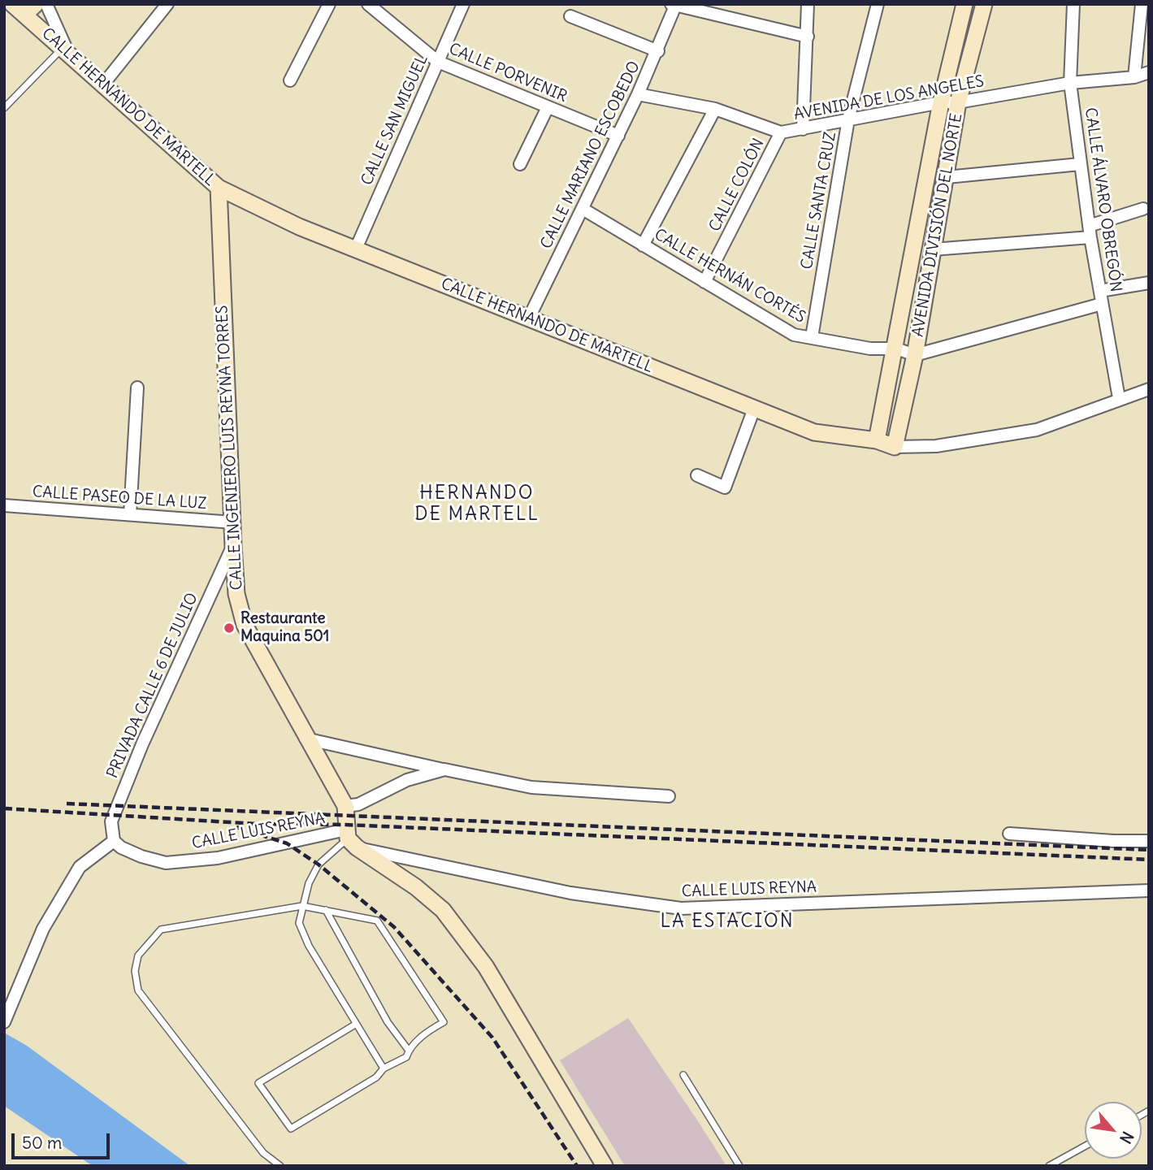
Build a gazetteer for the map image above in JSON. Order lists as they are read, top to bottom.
{
  "streets": {
    "street": [
      "CALLE PORVENIR",
      "AVENIDA DE LOS ANGELES",
      "CALLE HERNANDO DE MARTELL",
      "CALLE SAN MIGUEL",
      "CALLE MARIANO ESCOBEDO",
      "CALLE COLÓN",
      "CALLE ÁLVARO OBREGÓN",
      "CALLE SANTA CRUZ",
      "AVENIDA DIVISIÓN DEL NORTE",
      "CALLE HERNÁN CORTÉS",
      "CALLE INGENIERO LUIS REYNA TORRES",
      "CALLE PASEO DE LA LUZ",
      "PRIVADA CALLE 6 DE JULIO",
      "CALLE LUIS REYNA"
    ]
  },
  "crossings": [
    ["CALLE PORVENIR", "CALLE SAN MIGUEL"],
    ["CALLE PORVENIR", "CALLE MARIANO ESCOBEDO"],
    ["AVENIDA DE LOS ANGELES", "CALLE MARIANO ESCOBEDO"],
    ["AVENIDA DE LOS ANGELES", "CALLE COLÓN"],
    ["AVENIDA DE LOS ANGELES", "CALLE ÁLVARO OBREGÓN"],
    ["AVENIDA DE LOS ANGELES", "CALLE SANTA CRUZ"],
    ["AVENIDA DE LOS ANGELES", "AVENIDA DIVISIÓN DEL NORTE"],
    ["CALLE HERNANDO DE MARTELL", "CALLE SAN MIGUEL"],
    ["CALLE HERNANDO DE MARTELL", "CALLE MARIANO ESCOBEDO"],
    ["CALLE HERNANDO DE MARTELL", "CALLE ÁLVARO OBREGÓN"],
    ["CALLE HERNANDO DE MARTELL", "AVENIDA DIVISIÓN DEL NORTE"],
    ["CALLE HERNANDO DE MARTELL", "CALLE INGENIERO LUIS REYNA TORRES"],
    ["CALLE MARIANO ESCOBEDO", "CALLE HERNÁN CORTÉS"],
    ["CALLE COLÓN", "CALLE HERNÁN CORTÉS"],
    ["CALLE SANTA CRUZ", "CALLE HERNÁN CORTÉS"],
    ["AVENIDA DIVISIÓN DEL NORTE", "CALLE HERNÁN CORTÉS"],
    ["CALLE INGENIERO LUIS REYNA TORRES", "CALLE PASEO DE LA LUZ"],
    ["CALLE INGENIERO LUIS REYNA TORRES", "PRIVADA CALLE 6 DE JULIO"],
    ["CALLE INGENIERO LUIS REYNA TORRES", "CALLE LUIS REYNA"],
    ["PRIVADA CALLE 6 DE JULIO", "CALLE LUIS REYNA"]
  ],
  "districts": ["HERNANDO DE MARTELL", "LA ESTACION"],
  "places": ["Restaurante Maquina 501"],
  "scale_bar": "50 m",
  "north": "bottom right"
}
